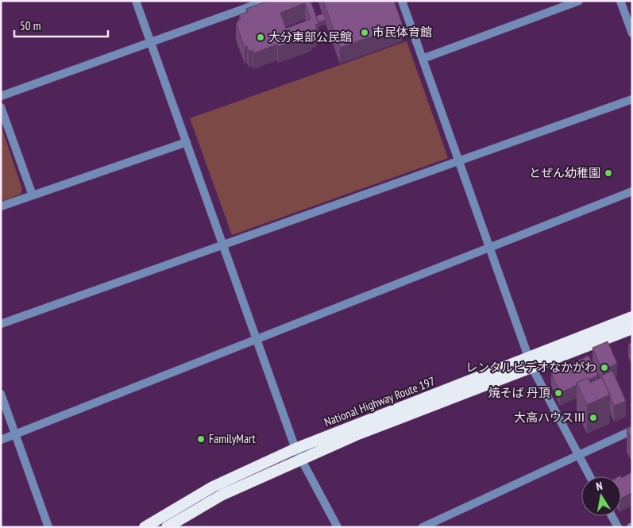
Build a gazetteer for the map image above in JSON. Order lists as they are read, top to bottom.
{
  "streets": {
    "highway": ["National Highway Route 197"]
  },
  "places": [
    "市民体育館",
    "大分東部公民館",
    "とぜん幼稚園",
    "レンタルビデオなかがわ",
    "焼そば 丹頂",
    "大高ハウスⅢ",
    "FamilyMart"
  ],
  "scale_bar": "50 m",
  "north": "top"
}
